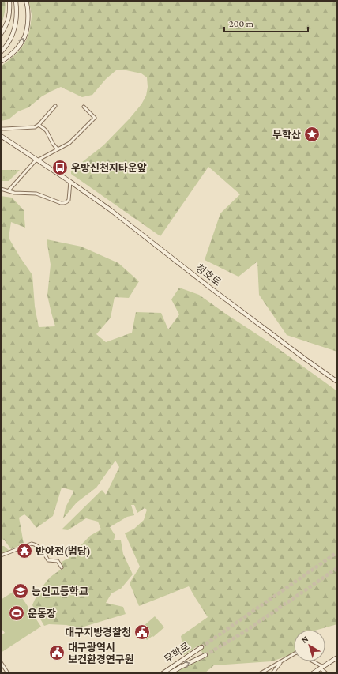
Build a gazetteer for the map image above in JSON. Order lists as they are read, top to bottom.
{
  "streets": {
    "main road": ["청호로", "무학로"]
  },
  "places": {
    "place": ["무학산"],
    "bus stop": ["우방신천지타운앞"],
    "temple": ["반야전(법당)"],
    "school or university": ["능인고등학교"],
    "sports": ["운동장"],
    "public building": ["대구지방경찰청", "대구광역시 보건환경연구원"]
  },
  "scale_bar": "200 m",
  "north": "top left"
}
